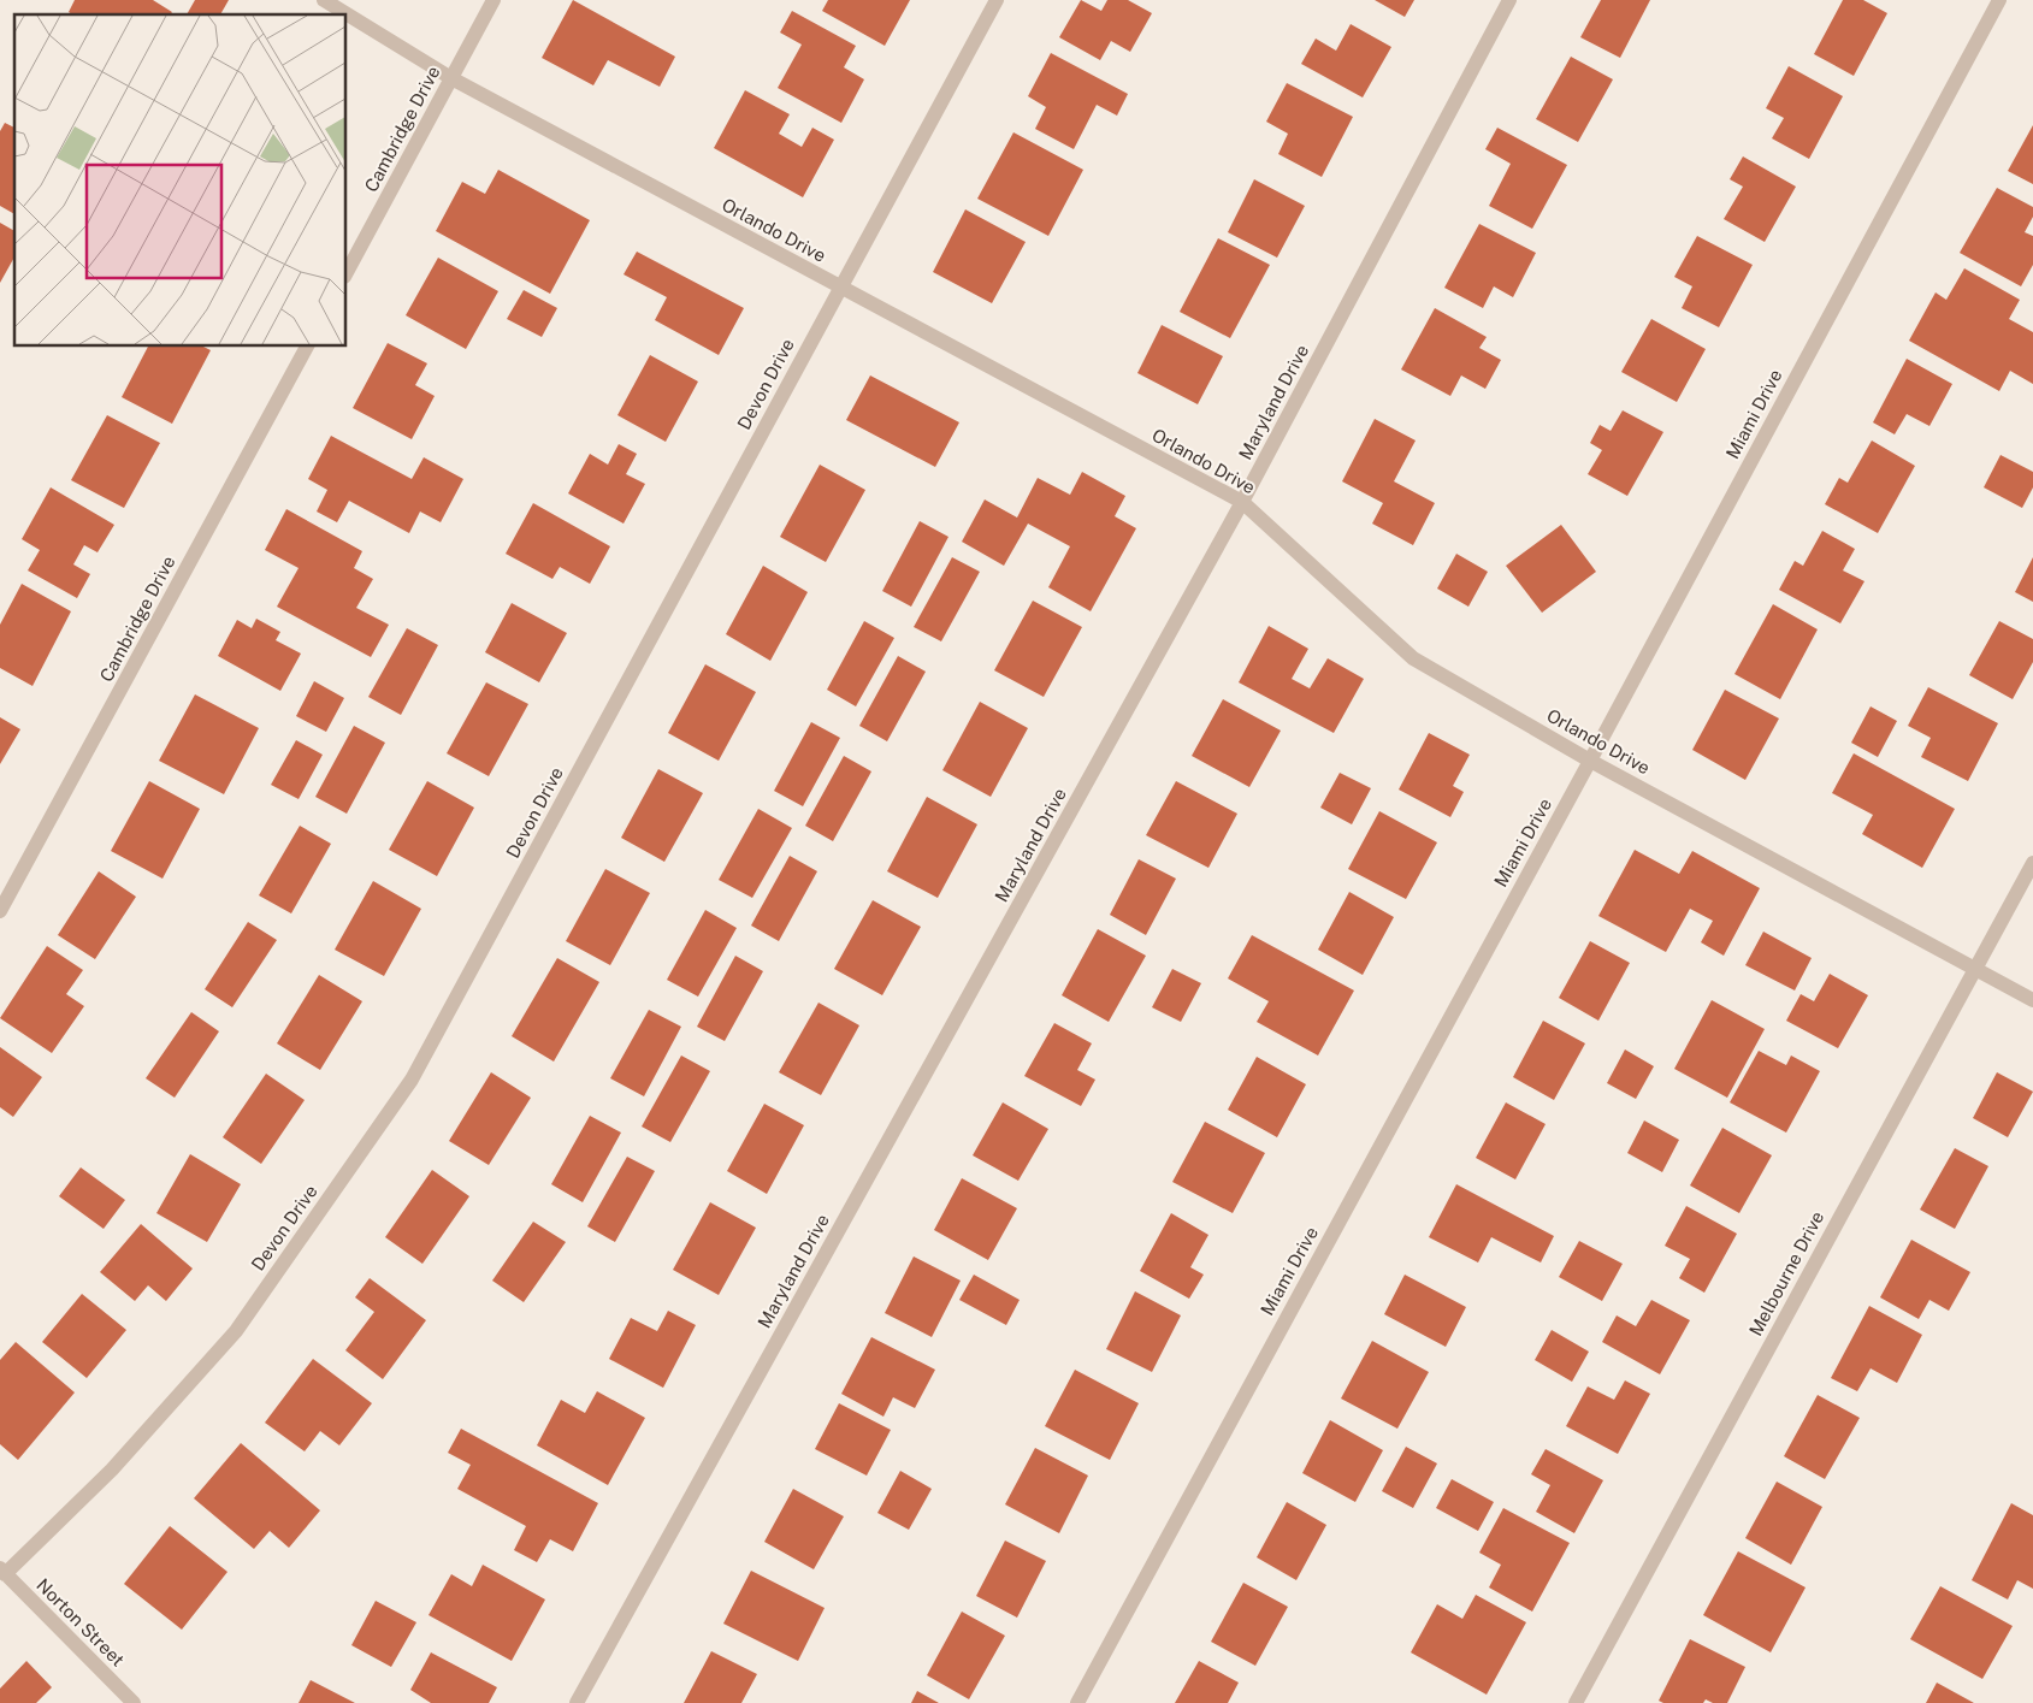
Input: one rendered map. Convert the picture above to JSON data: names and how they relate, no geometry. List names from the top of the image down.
{
  "streets": {
    "street": [
      "Cambridge Drive",
      "Orlando Drive",
      "Devon Drive",
      "Maryland Drive",
      "Miami Drive",
      "Melbourne Drive",
      "Norton Street"
    ]
  },
  "crossings": [
    ["Cambridge Drive", "Orlando Drive"],
    ["Orlando Drive", "Devon Drive"],
    ["Orlando Drive", "Maryland Drive"],
    ["Orlando Drive", "Miami Drive"],
    ["Orlando Drive", "Melbourne Drive"],
    ["Devon Drive", "Norton Street"]
  ]
}
